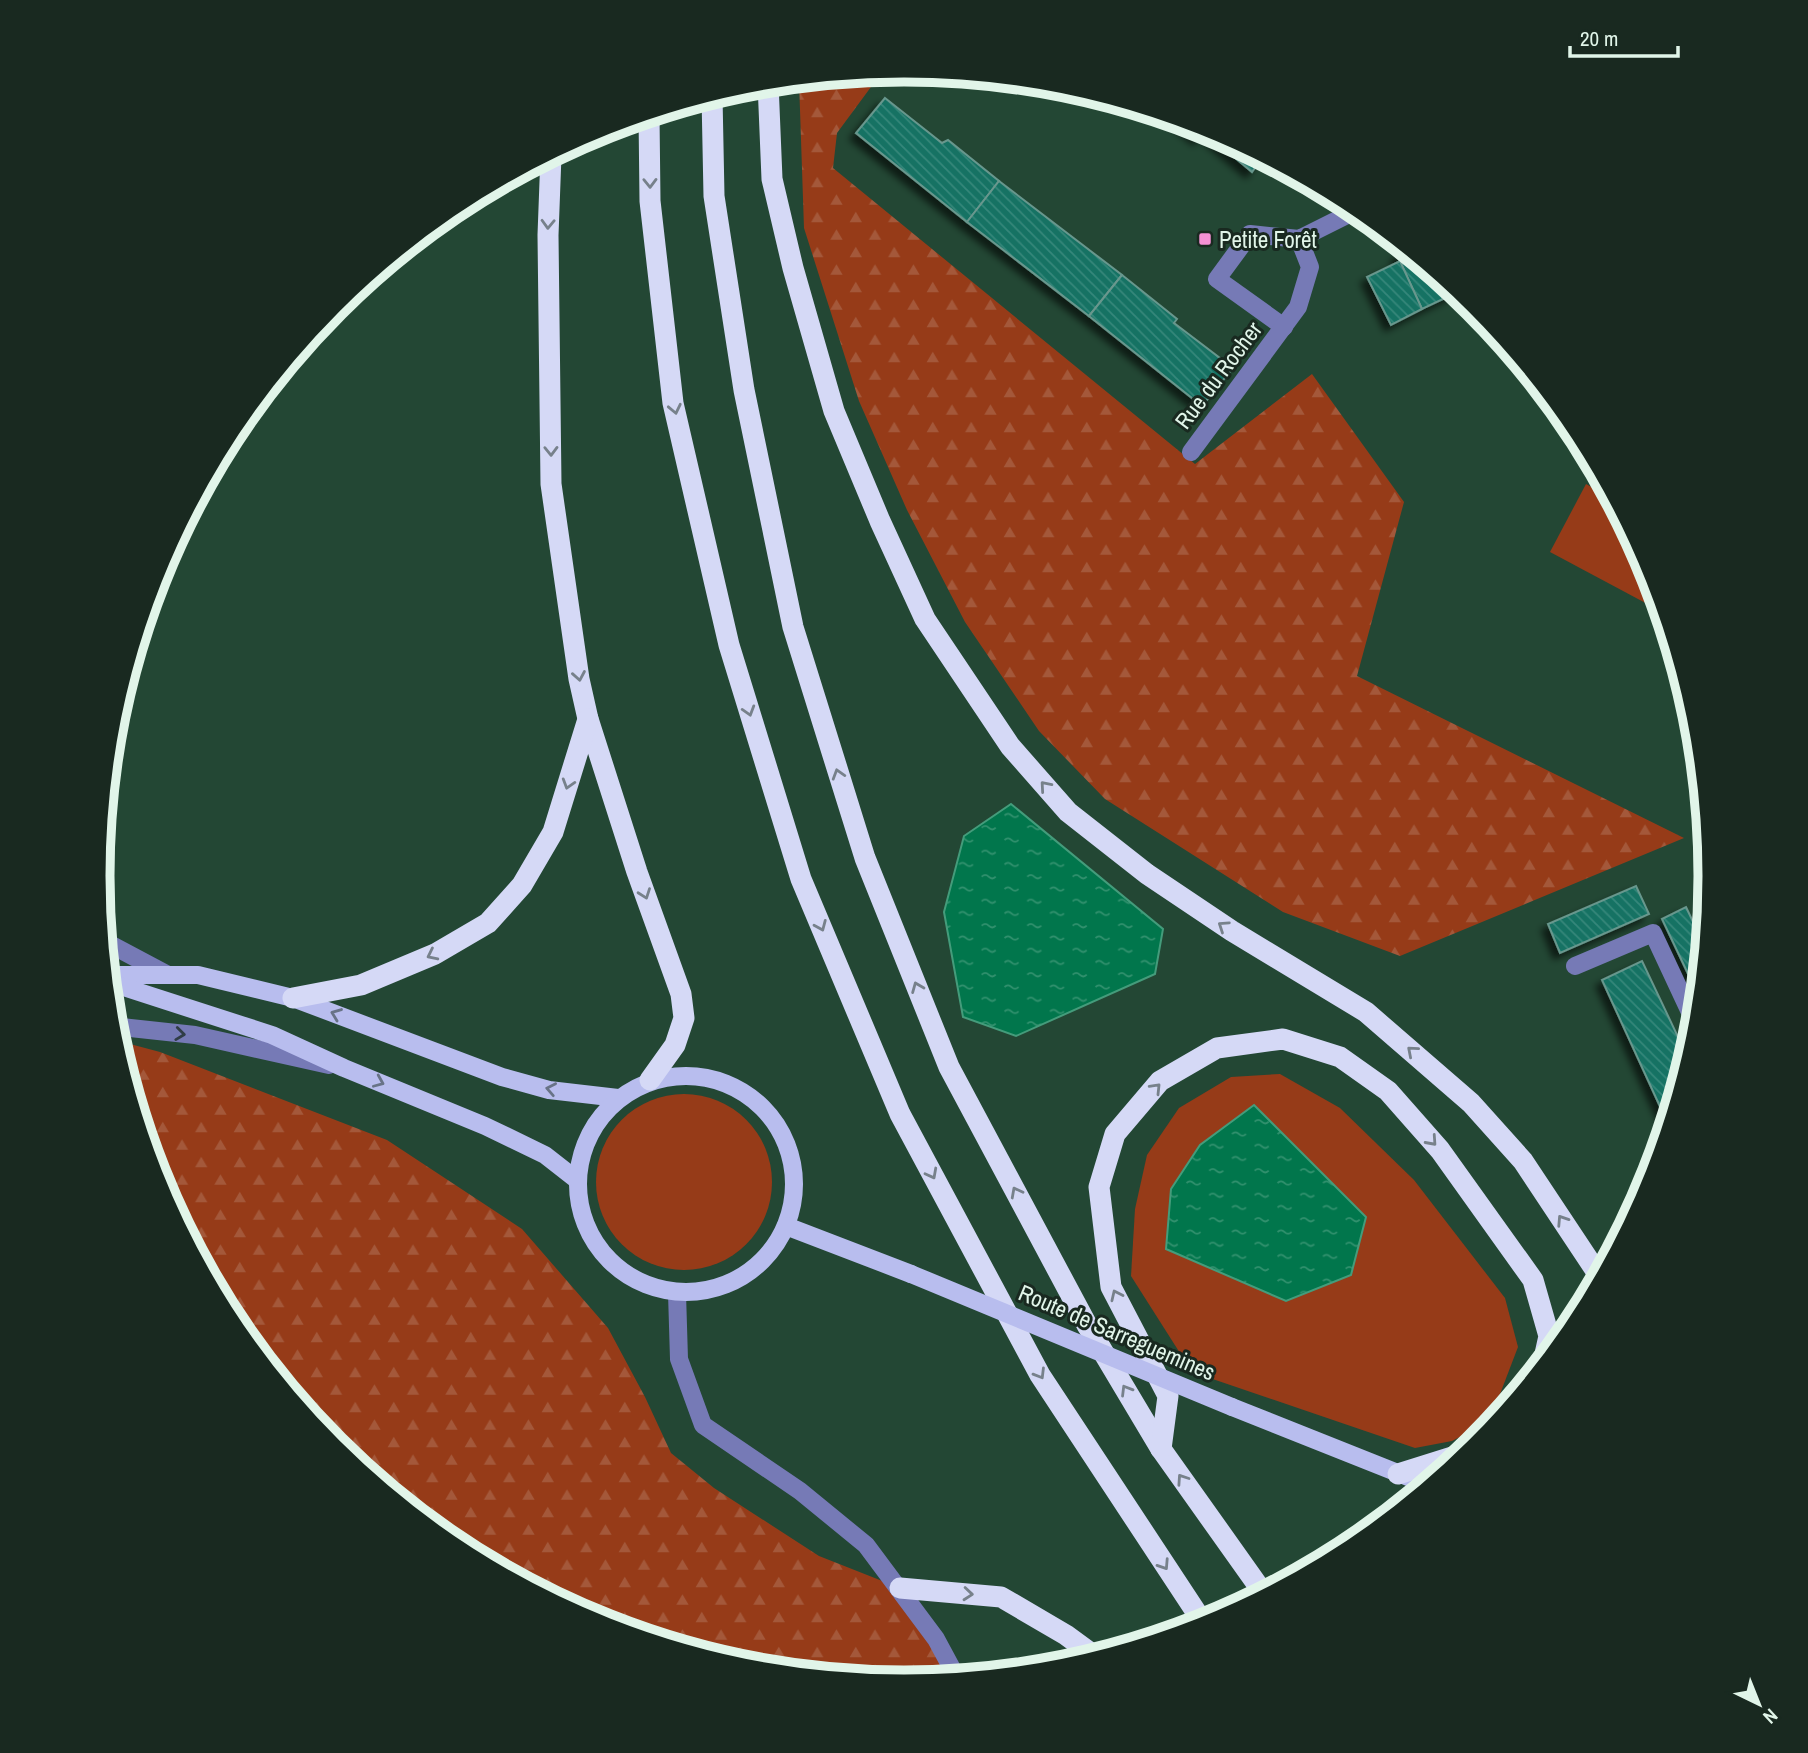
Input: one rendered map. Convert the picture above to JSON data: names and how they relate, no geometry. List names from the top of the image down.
{
  "streets": {
    "main road": ["Route de Sarreguemines"],
    "street": ["Rue du Rocher"]
  },
  "places": {
    "transit": ["Petite Forêt"]
  },
  "scale_bar": "20 m",
  "north": "bottom right"
}
